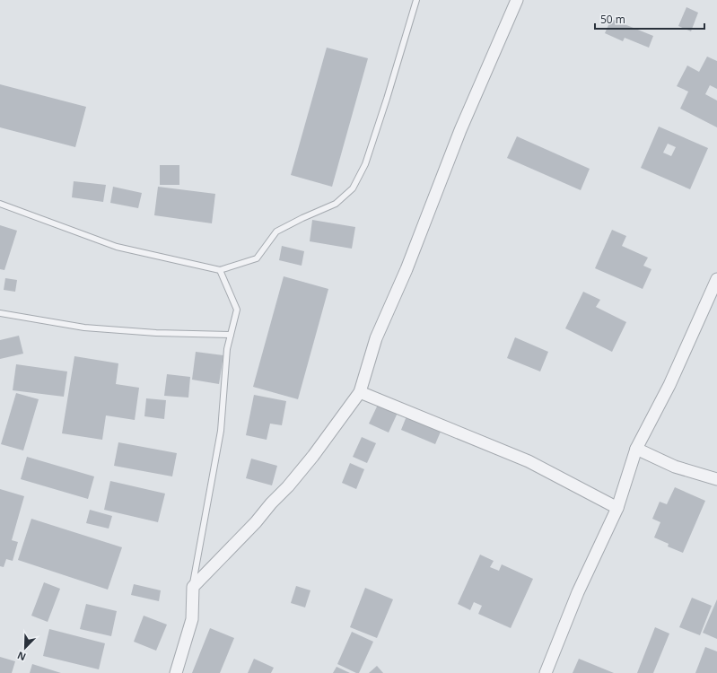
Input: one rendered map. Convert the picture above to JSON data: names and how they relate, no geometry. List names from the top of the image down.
{
  "scale_bar": "50 m",
  "north": "bottom left"
}
